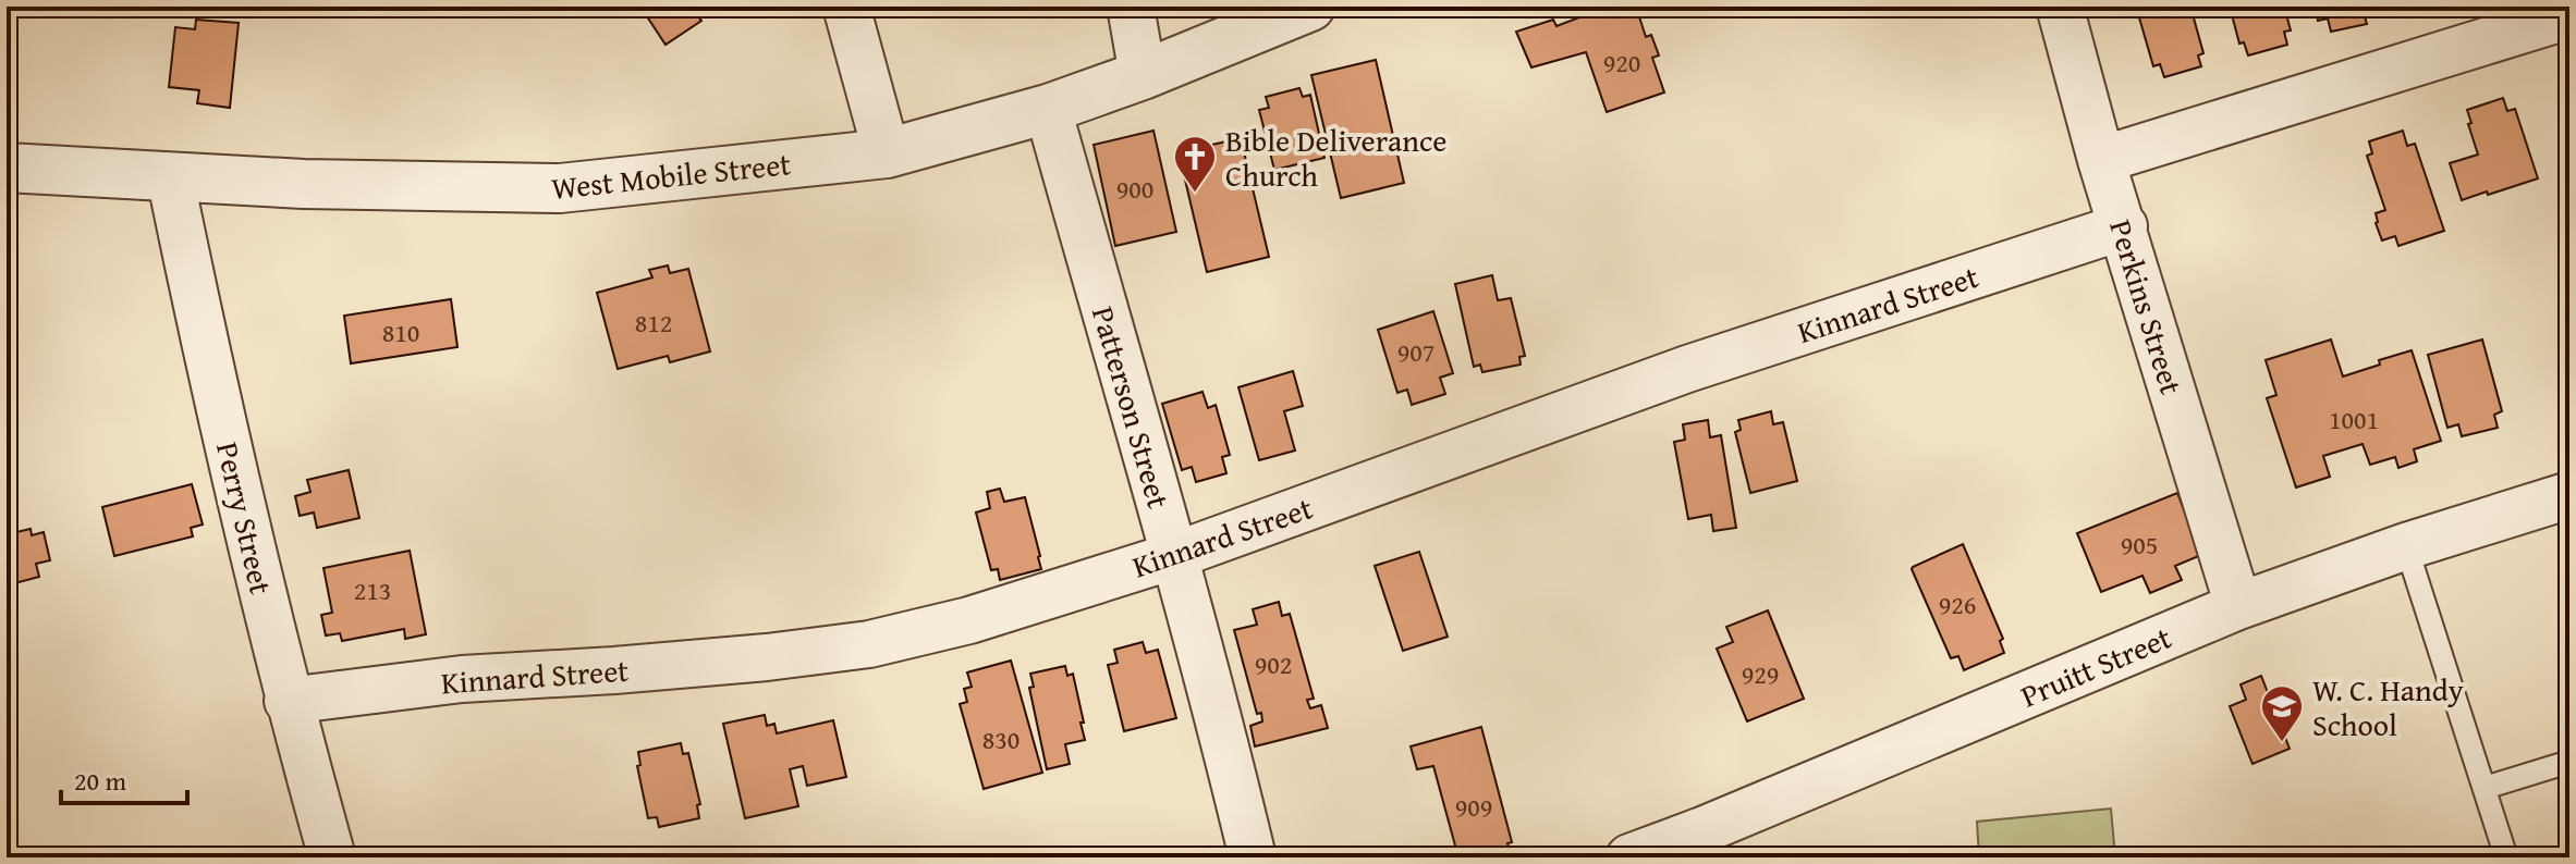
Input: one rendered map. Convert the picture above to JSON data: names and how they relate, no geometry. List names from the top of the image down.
{
  "streets": {
    "street": [
      "West Mobile Street",
      "Kinnard Street",
      "Perkins Street",
      "Patterson Street",
      "Perry Street",
      "Pruitt Street"
    ]
  },
  "crossings": [
    ["West Mobile Street", "Patterson Street"],
    ["West Mobile Street", "Perry Street"],
    ["Kinnard Street", "Perkins Street"],
    ["Kinnard Street", "Patterson Street"],
    ["Kinnard Street", "Perry Street"],
    ["Perkins Street", "Pruitt Street"]
  ],
  "places": {
    "church": ["Bible Deliverance Church"],
    "school or university": ["W. C. Handy School"]
  },
  "house_numbers": [
    "920",
    "900",
    "812",
    "810",
    "907",
    "1001",
    "905",
    "213",
    "926",
    "902",
    "929",
    "830",
    "909"
  ],
  "scale_bar": "20 m"
}
